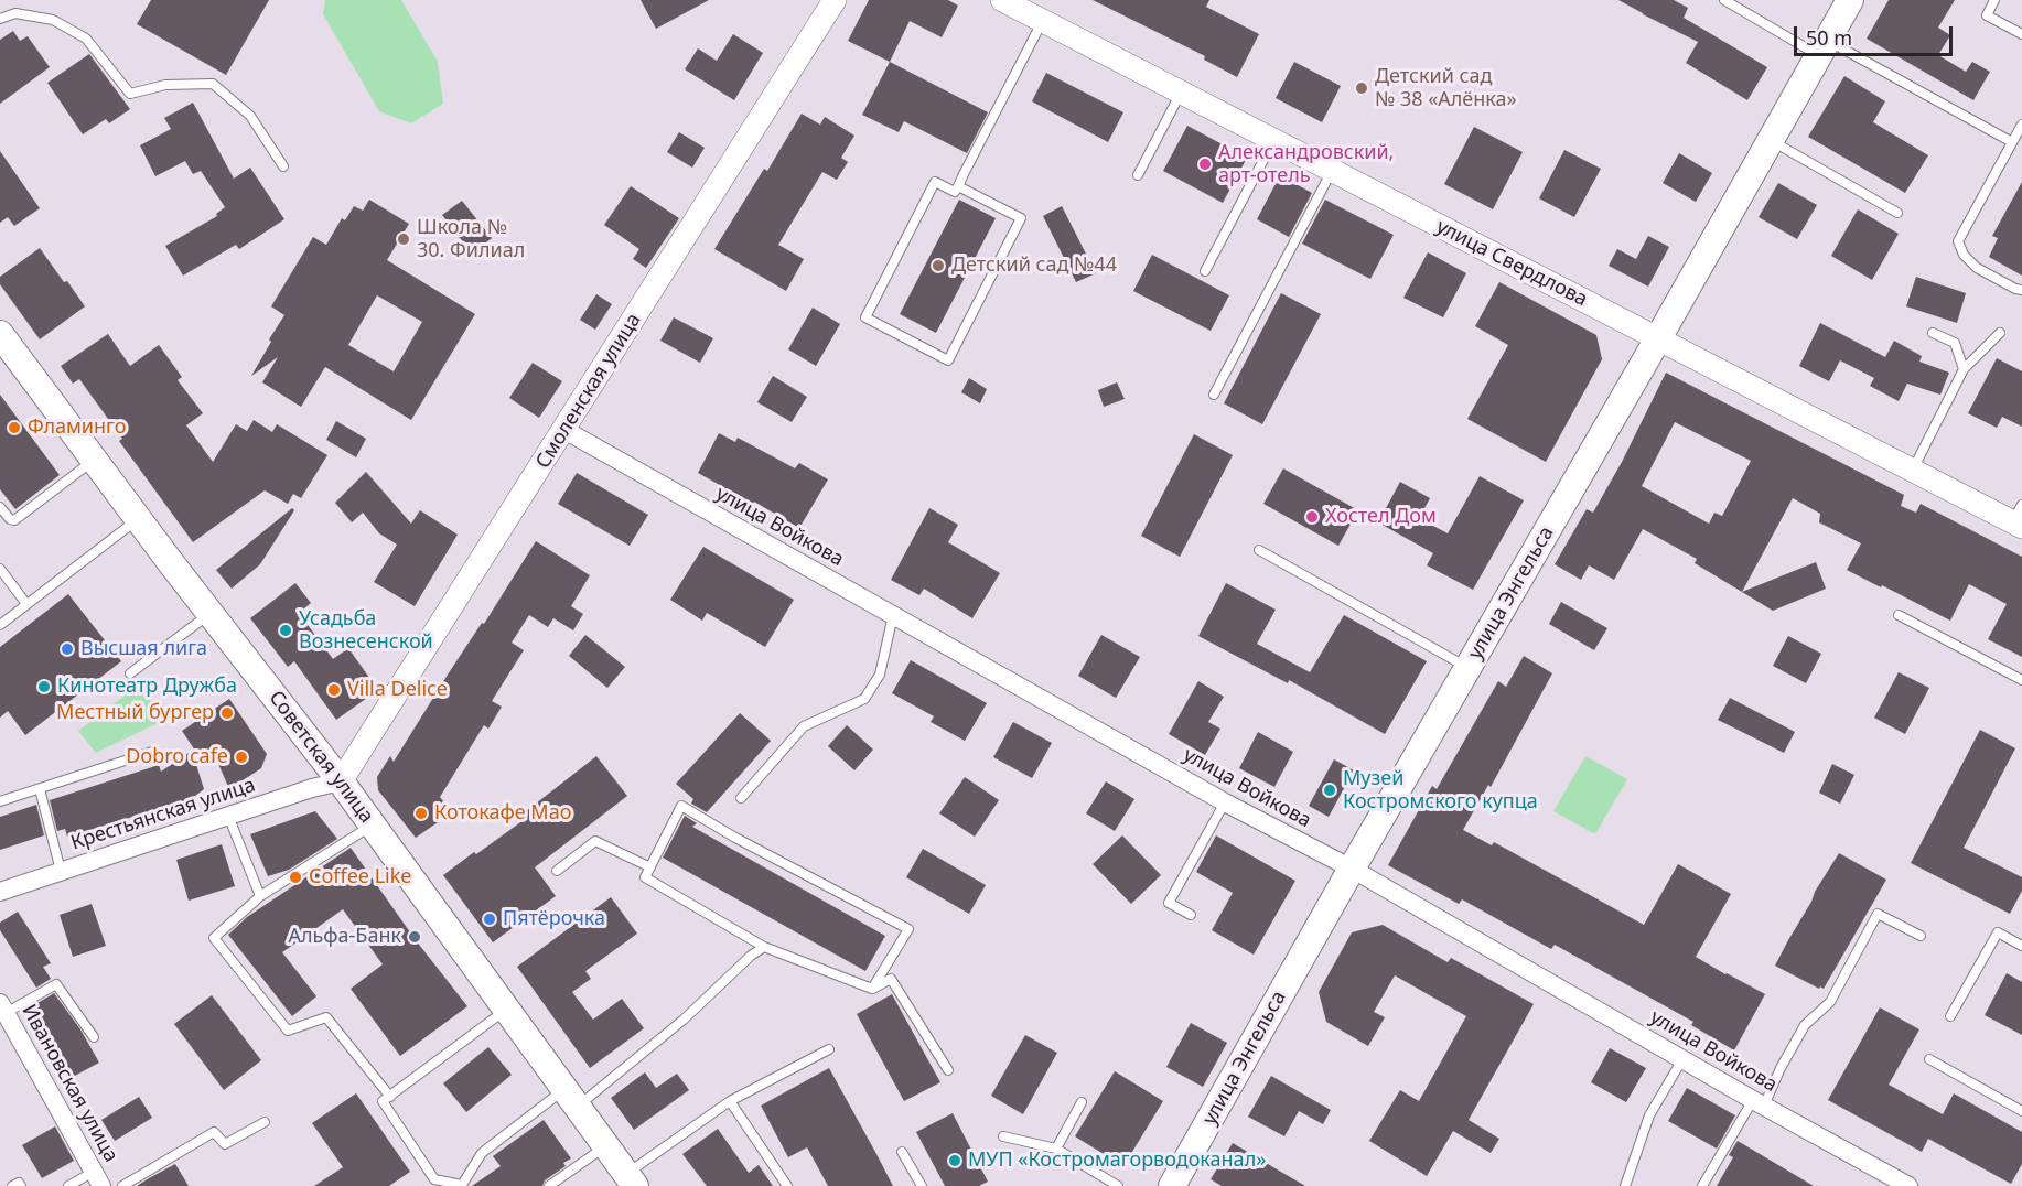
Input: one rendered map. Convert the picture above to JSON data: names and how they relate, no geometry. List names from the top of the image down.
{
  "streets": {
    "main road": ["улица Энгельса", "Советская улица"],
    "street": [
      "улица Свердлова",
      "Смоленская улица",
      "улица Войкова",
      "Крестьянская улица",
      "Ивановская улица"
    ]
  },
  "crossings": [
    ["улица Свердлова", "улица Энгельса"],
    ["Смоленская улица", "улица Войкова"],
    ["Смоленская улица", "Советская улица"],
    ["Смоленская улица", "Крестьянская улица"],
    ["улица Войкова", "улица Энгельса"],
    ["Советская улица", "Крестьянская улица"]
  ],
  "places": [
    "Детский сад № 38 «Алёнка»",
    "Александровский, арт-отель",
    "Школа № 30. Филиал",
    "Детский сад №44",
    "Фламинго",
    "Хостел Дом",
    "Усадьба Вознесенской",
    "Высшая лига",
    "Кинотеатр Дружба",
    "Villa Delice",
    "Местный бургер",
    "Dobro cafe",
    "Музей Костромского купца",
    "Котокафе Мао",
    "Coffee Like",
    "Пятёрочка",
    "Альфа-Банк",
    "МУП «Костромагорводоканал»"
  ],
  "scale_bar": "50 m"
}
